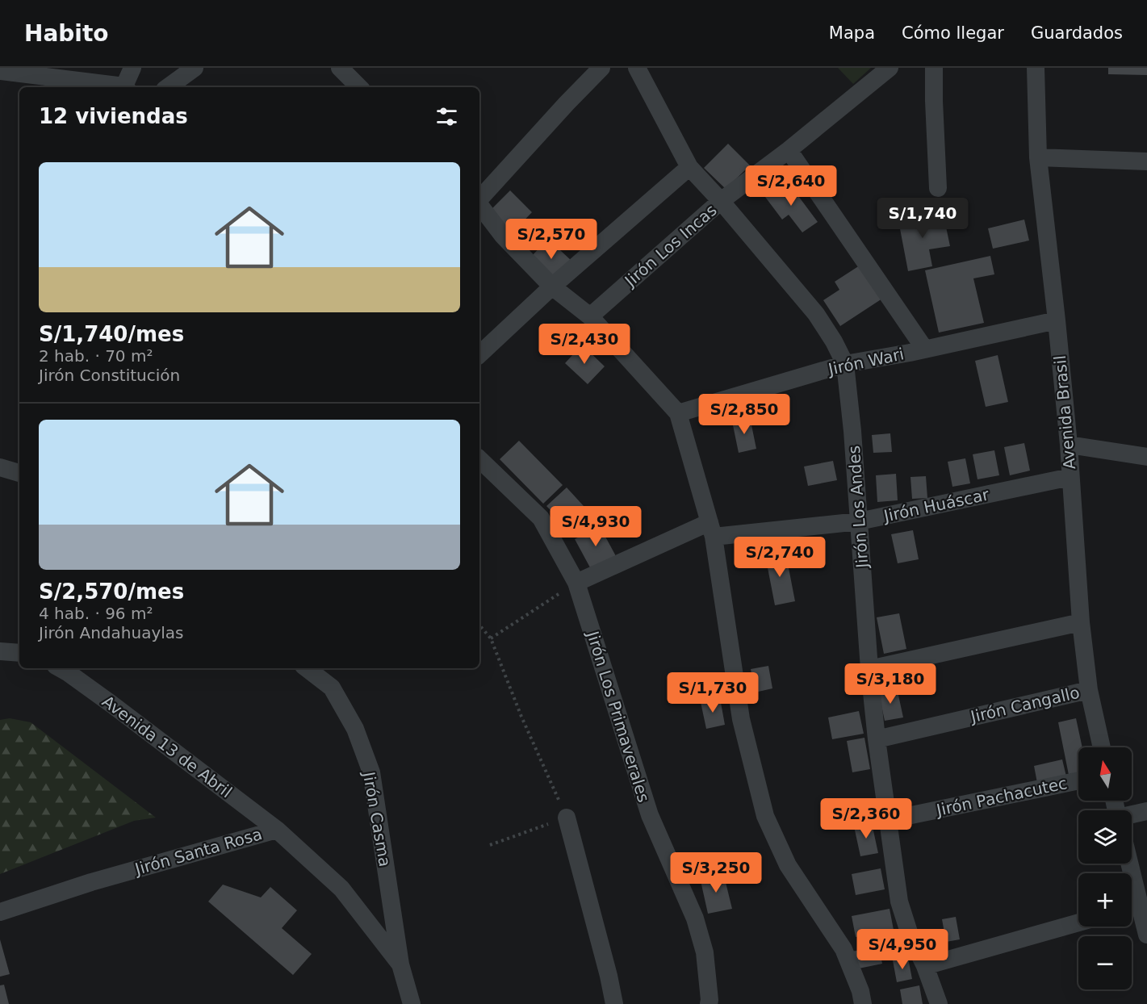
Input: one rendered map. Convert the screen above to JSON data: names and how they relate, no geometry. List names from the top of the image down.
{
  "streets": {
    "street": [
      "Jirón Los Incas",
      "Jirón Wari",
      "Avenida Brasil",
      "Jirón Huáscar",
      "Jirón Los Andes",
      "Jirón Cangallo",
      "Jirón Los Primaverales",
      "Avenida 13 de Abril",
      "Jirón Pachacutec",
      "Jirón Casma",
      "Jirón Santa Rosa"
    ]
  },
  "crossings": [
    ["Jirón Los Incas", "Jirón Los Andes"],
    ["Jirón Wari", "Avenida Brasil"],
    ["Jirón Wari", "Jirón Los Andes"],
    ["Avenida Brasil", "Jirón Huáscar"],
    ["Avenida Brasil", "Jirón Cangallo"],
    ["Jirón Huáscar", "Jirón Los Andes"],
    ["Jirón Huáscar", "Jirón Los Primaverales"],
    ["Jirón Los Andes", "Jirón Cangallo"],
    ["Jirón Los Andes", "Jirón Pachacutec"],
    ["Avenida 13 de Abril", "Jirón Santa Rosa"],
    ["Jirón Casma", "Jirón Santa Rosa"]
  ],
  "north": "top",
  "page": {
    "header": "Habito",
    "nav": ["Mapa", "Cómo llegar", "Guardados"],
    "heading": "12 viviendas",
    "list": [
      {
        "name": "S/1,740/mes",
        "note": "2 hab. · 70 m² · Jirón Constitución"
      },
      {
        "name": "S/2,570/mes",
        "note": "4 hab. · 96 m² · Jirón Andahuaylas"
      }
    ],
    "price": [
      "S/2,640",
      "S/1,740",
      "S/2,570",
      "S/2,430",
      "S/2,850",
      "S/4,930",
      "S/2,740",
      "S/3,180",
      "S/1,730",
      "S/2,360",
      "S/3,250",
      "S/4,950"
    ],
    "map_buttons": ["+", "−"]
  }
}
